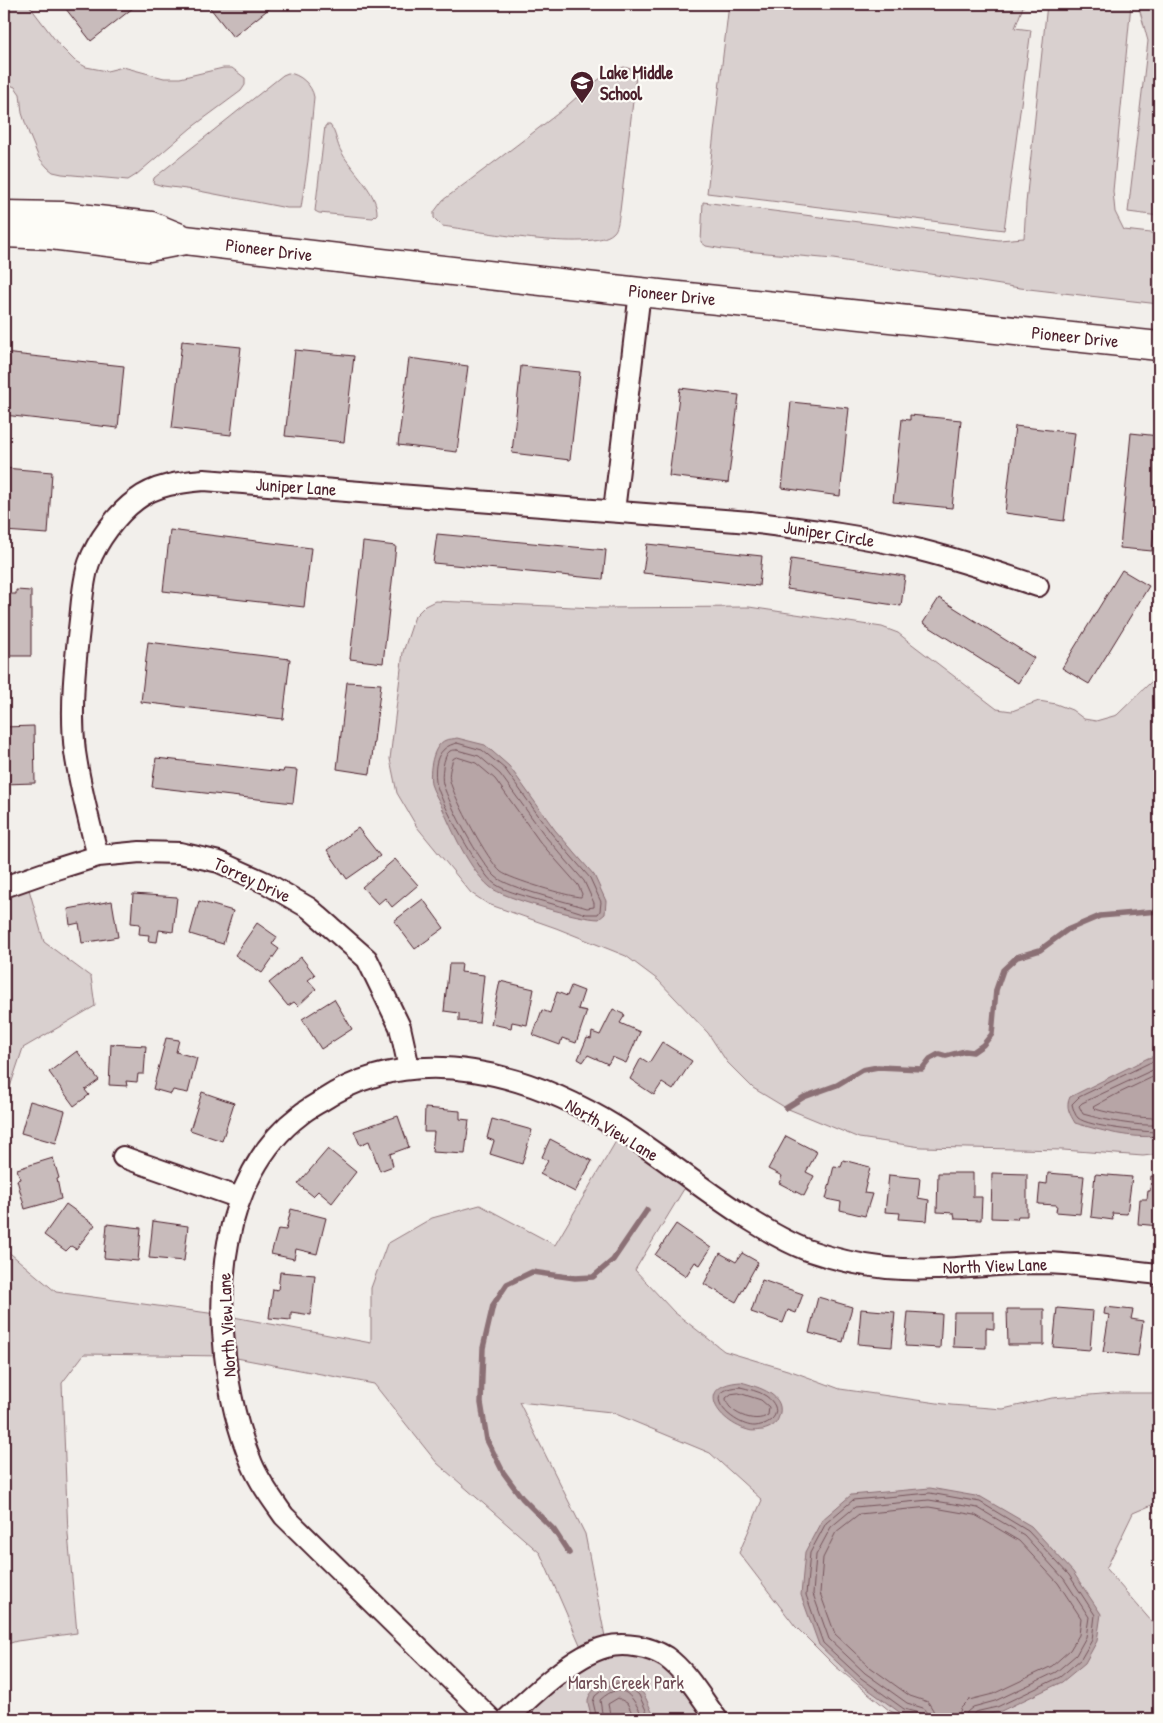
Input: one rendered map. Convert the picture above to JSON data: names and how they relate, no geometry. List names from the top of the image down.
{
  "streets": {
    "street": [
      "Pioneer Drive",
      "Juniper Lane",
      "Juniper Circle",
      "Torrey Drive",
      "North View Lane"
    ]
  },
  "crossings": [
    ["Juniper Lane", "Juniper Circle"],
    ["Juniper Lane", "Torrey Drive"],
    ["Torrey Drive", "North View Lane"]
  ],
  "parks": ["Marsh Creek Park"],
  "places": {
    "school or university": ["Lake Middle School"]
  }
}
